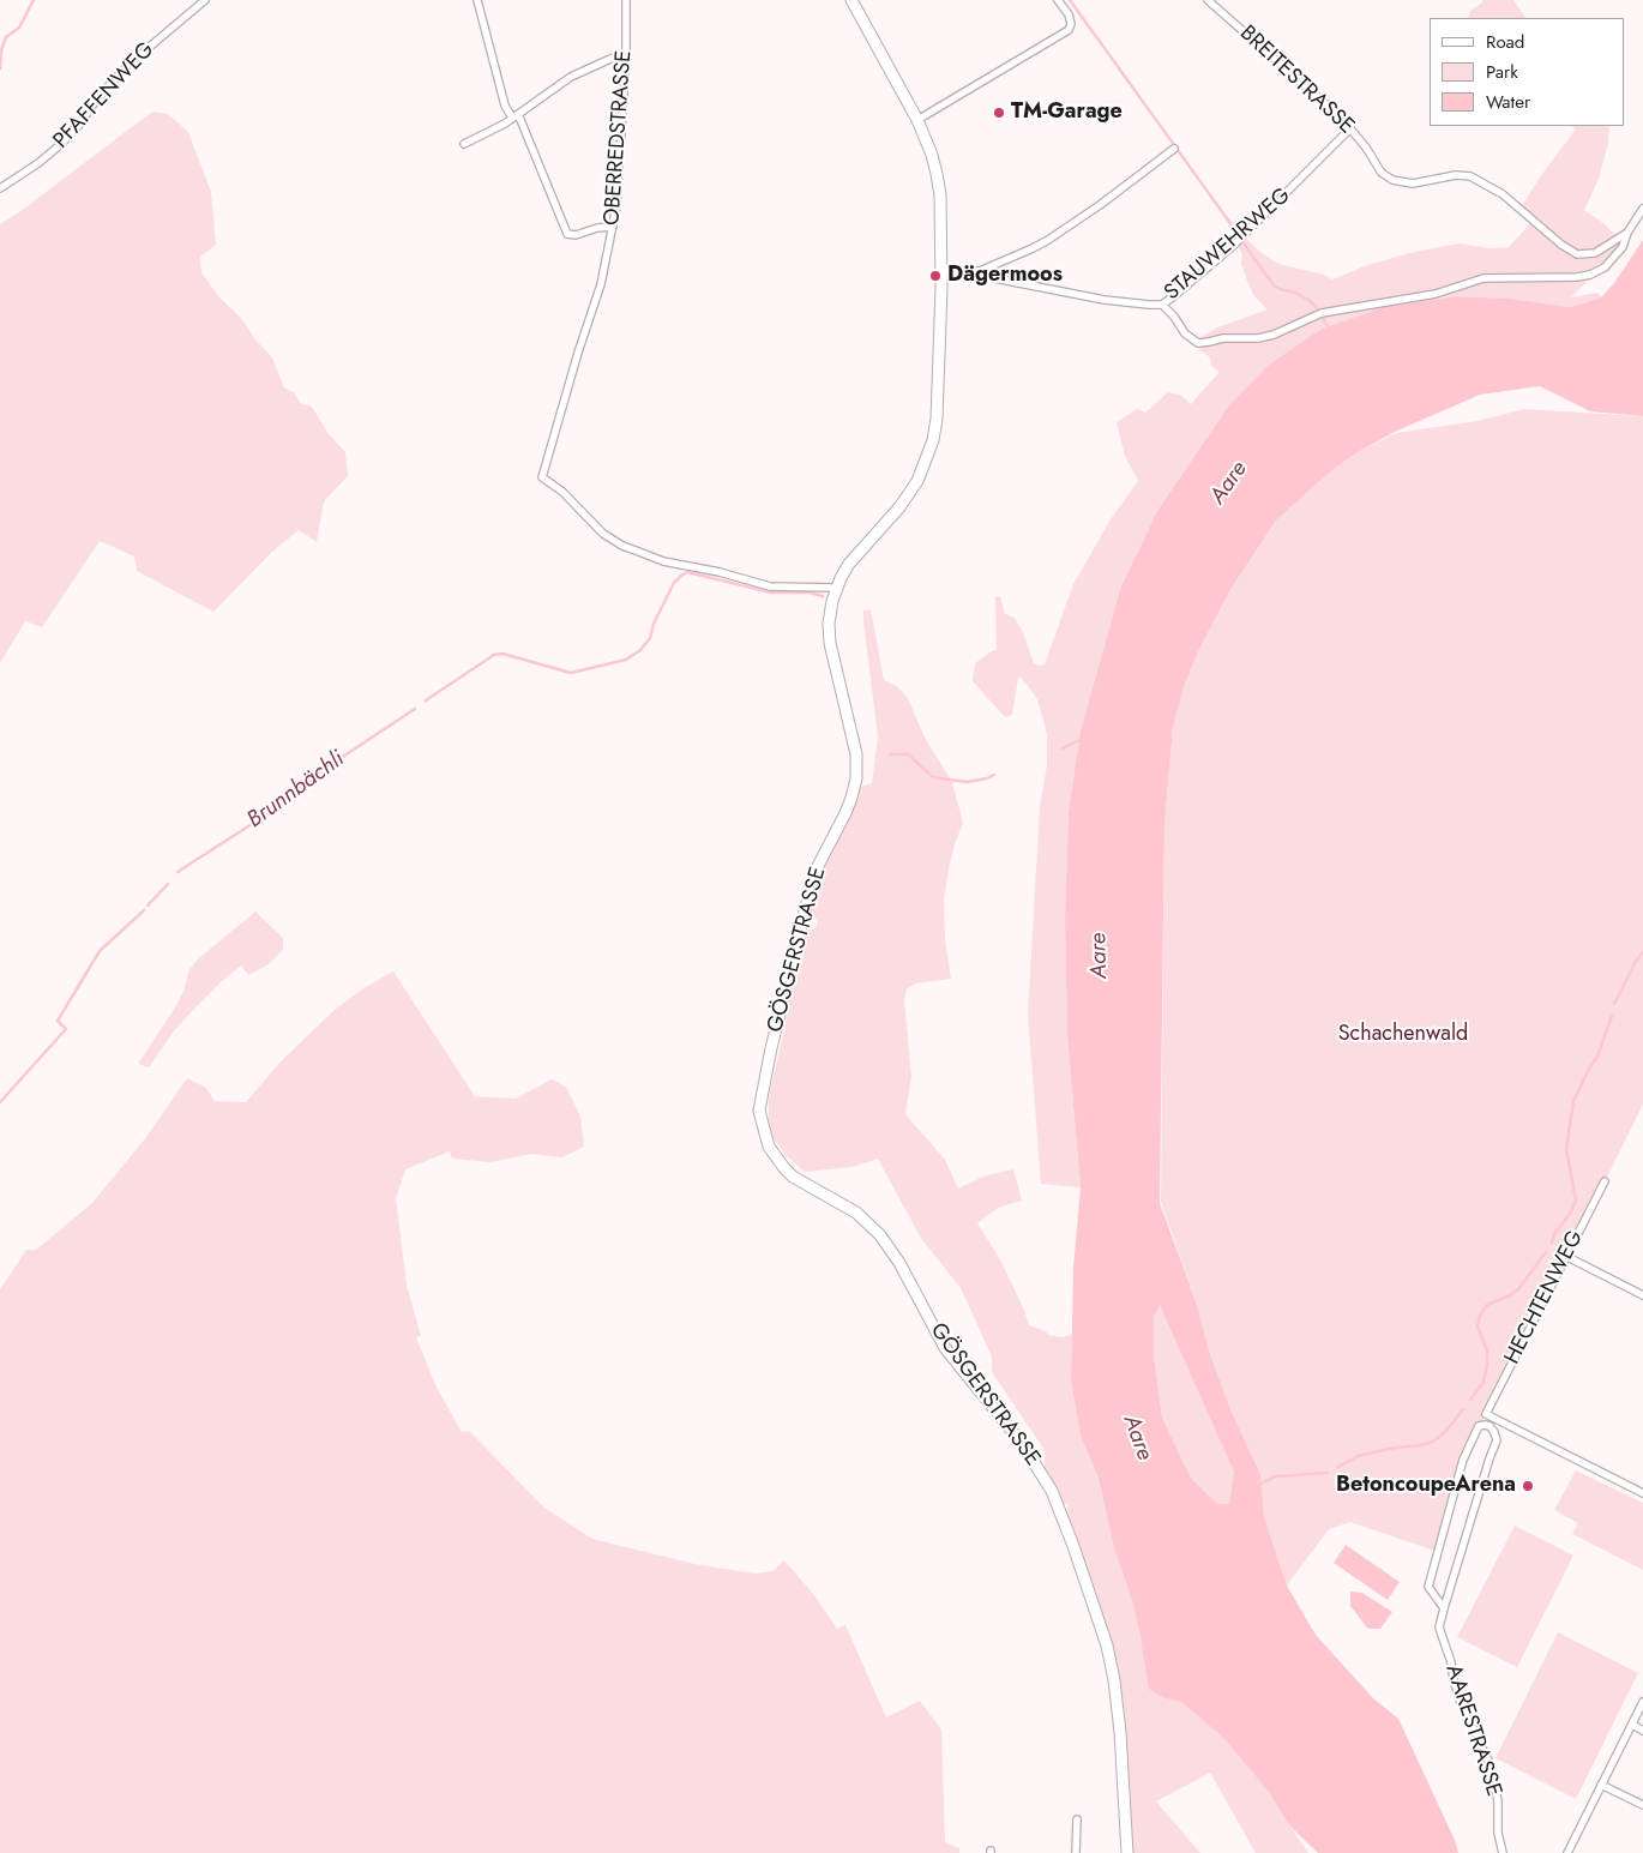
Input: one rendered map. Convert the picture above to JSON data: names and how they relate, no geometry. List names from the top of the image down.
{
  "streets": {
    "main road": ["GÖSGERSTRASSE"],
    "street": [
      "BREITESTRASSE",
      "PFAFFENWEG",
      "OBERREDSTRASSE",
      "STAUWEHRWEG",
      "HECHTENWEG",
      "AARESTRASSE"
    ]
  },
  "crossings": [
    ["BREITESTRASSE", "STAUWEHRWEG"],
    ["OBERREDSTRASSE", "GÖSGERSTRASSE"],
    ["STAUWEHRWEG", "GÖSGERSTRASSE"]
  ],
  "water": ["Aare", "Brunnbächli"],
  "parks": ["Schachenwald"],
  "places": ["TM-Garage", "Dägermoos", "BetoncoupeArena"],
  "legend": ["Road", "Park", "Water"]
}
